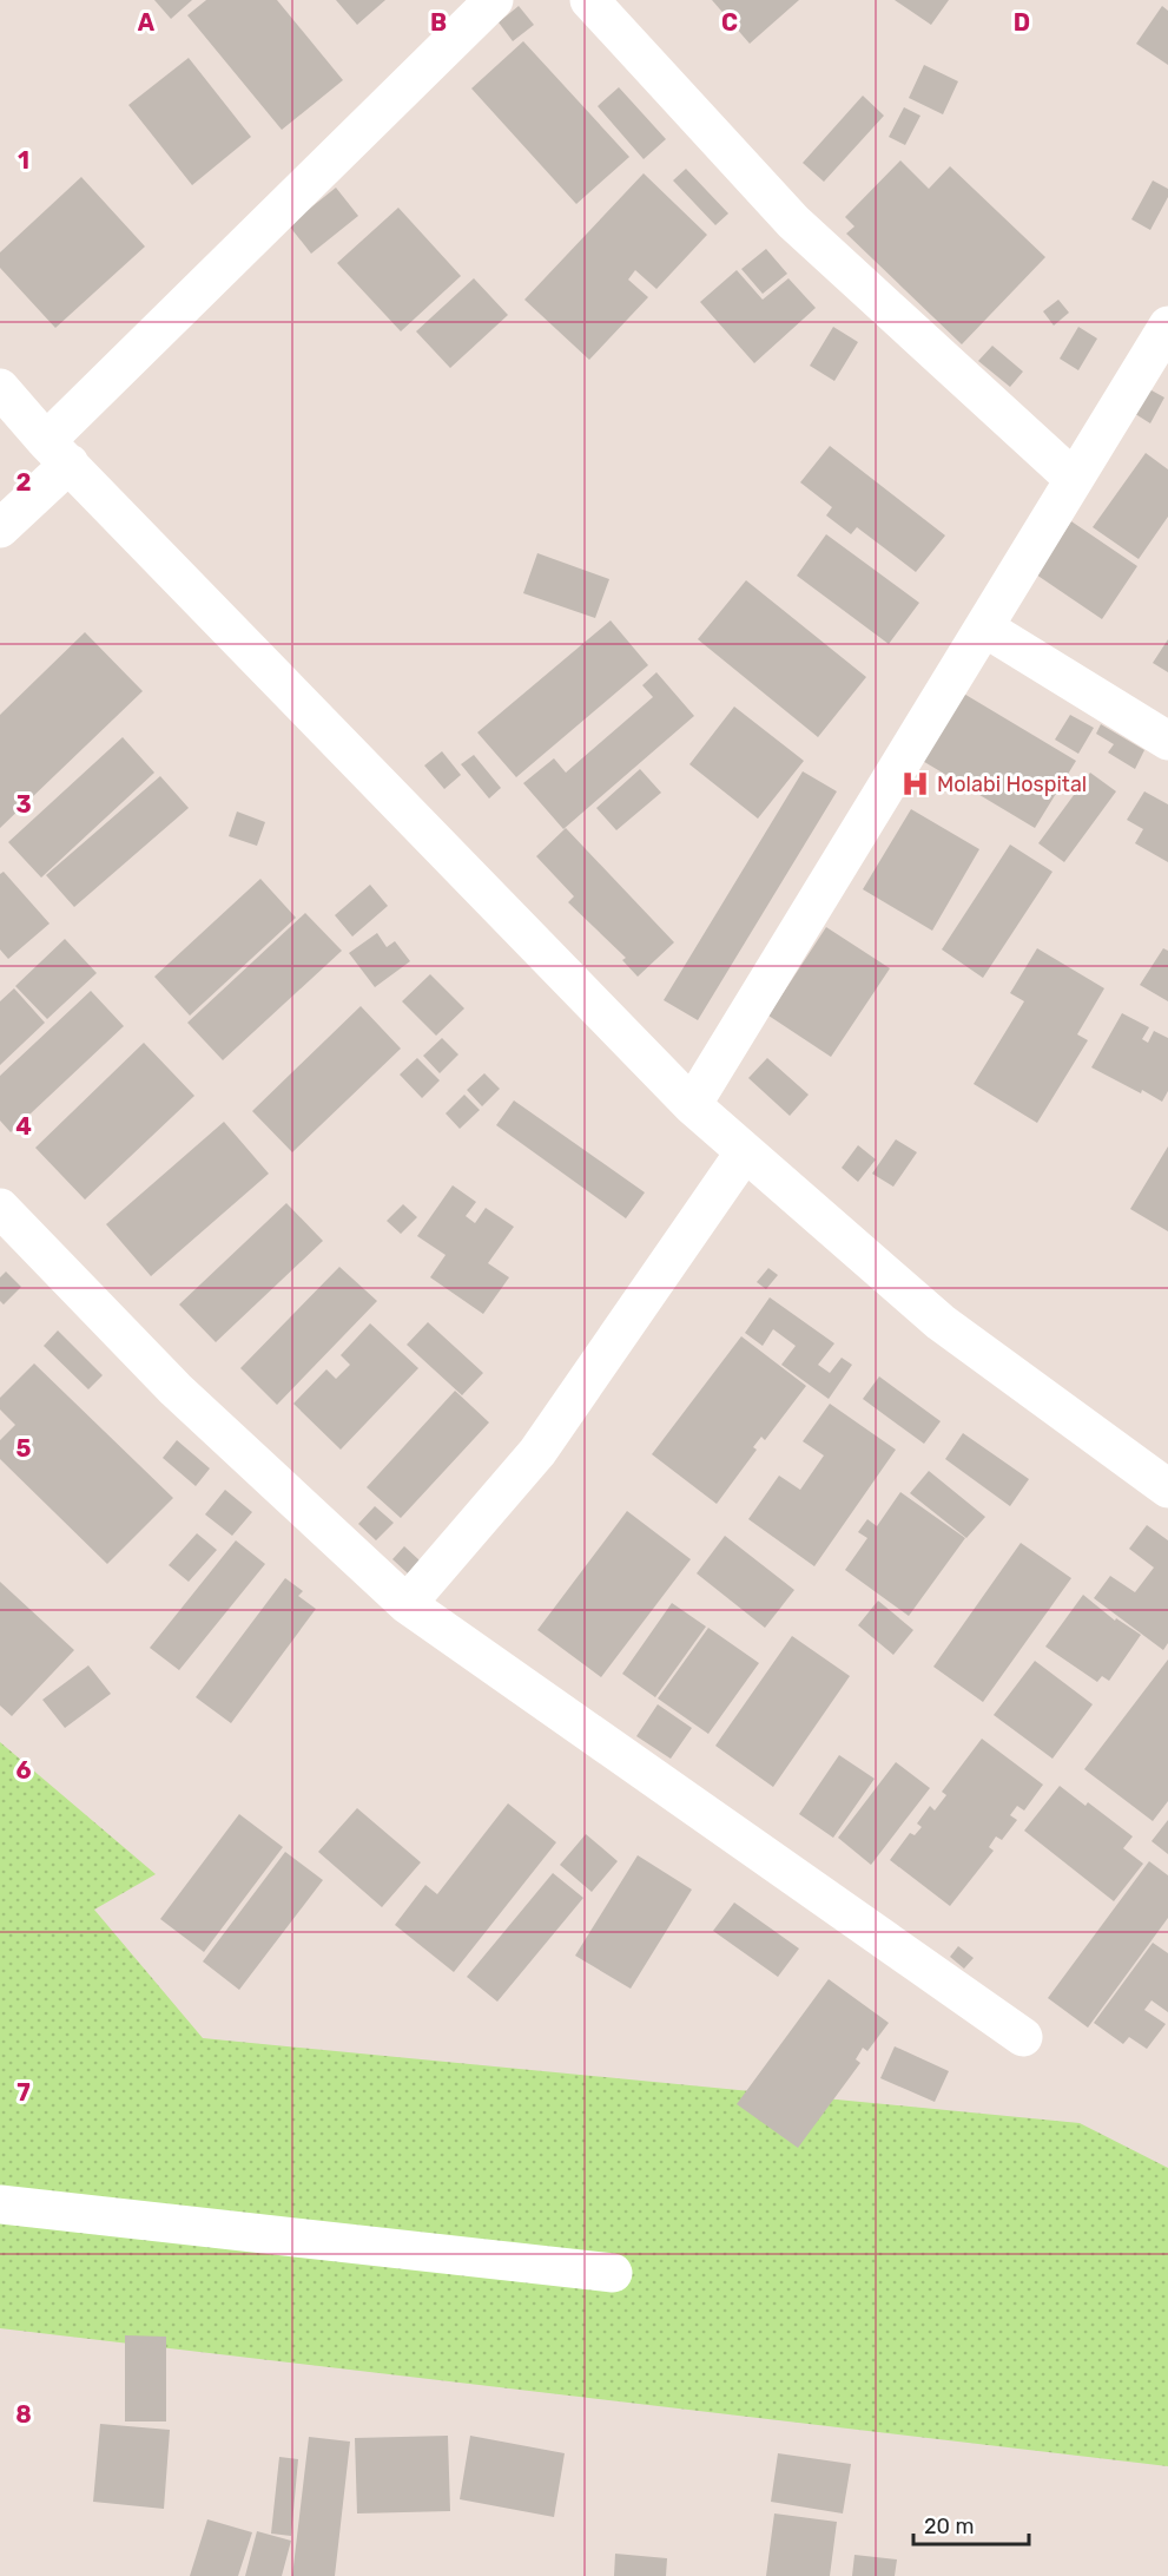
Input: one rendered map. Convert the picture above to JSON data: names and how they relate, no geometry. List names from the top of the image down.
{
  "places": {
    "hospital": ["Molabi Hospital"]
  },
  "scale_bar": "20 m",
  "grid": {
    "columns": [
      "A",
      "B",
      "C",
      "D"
    ],
    "rows": [
      "1",
      "2",
      "3",
      "4",
      "5",
      "6",
      "7",
      "8"
    ]
  }
}
